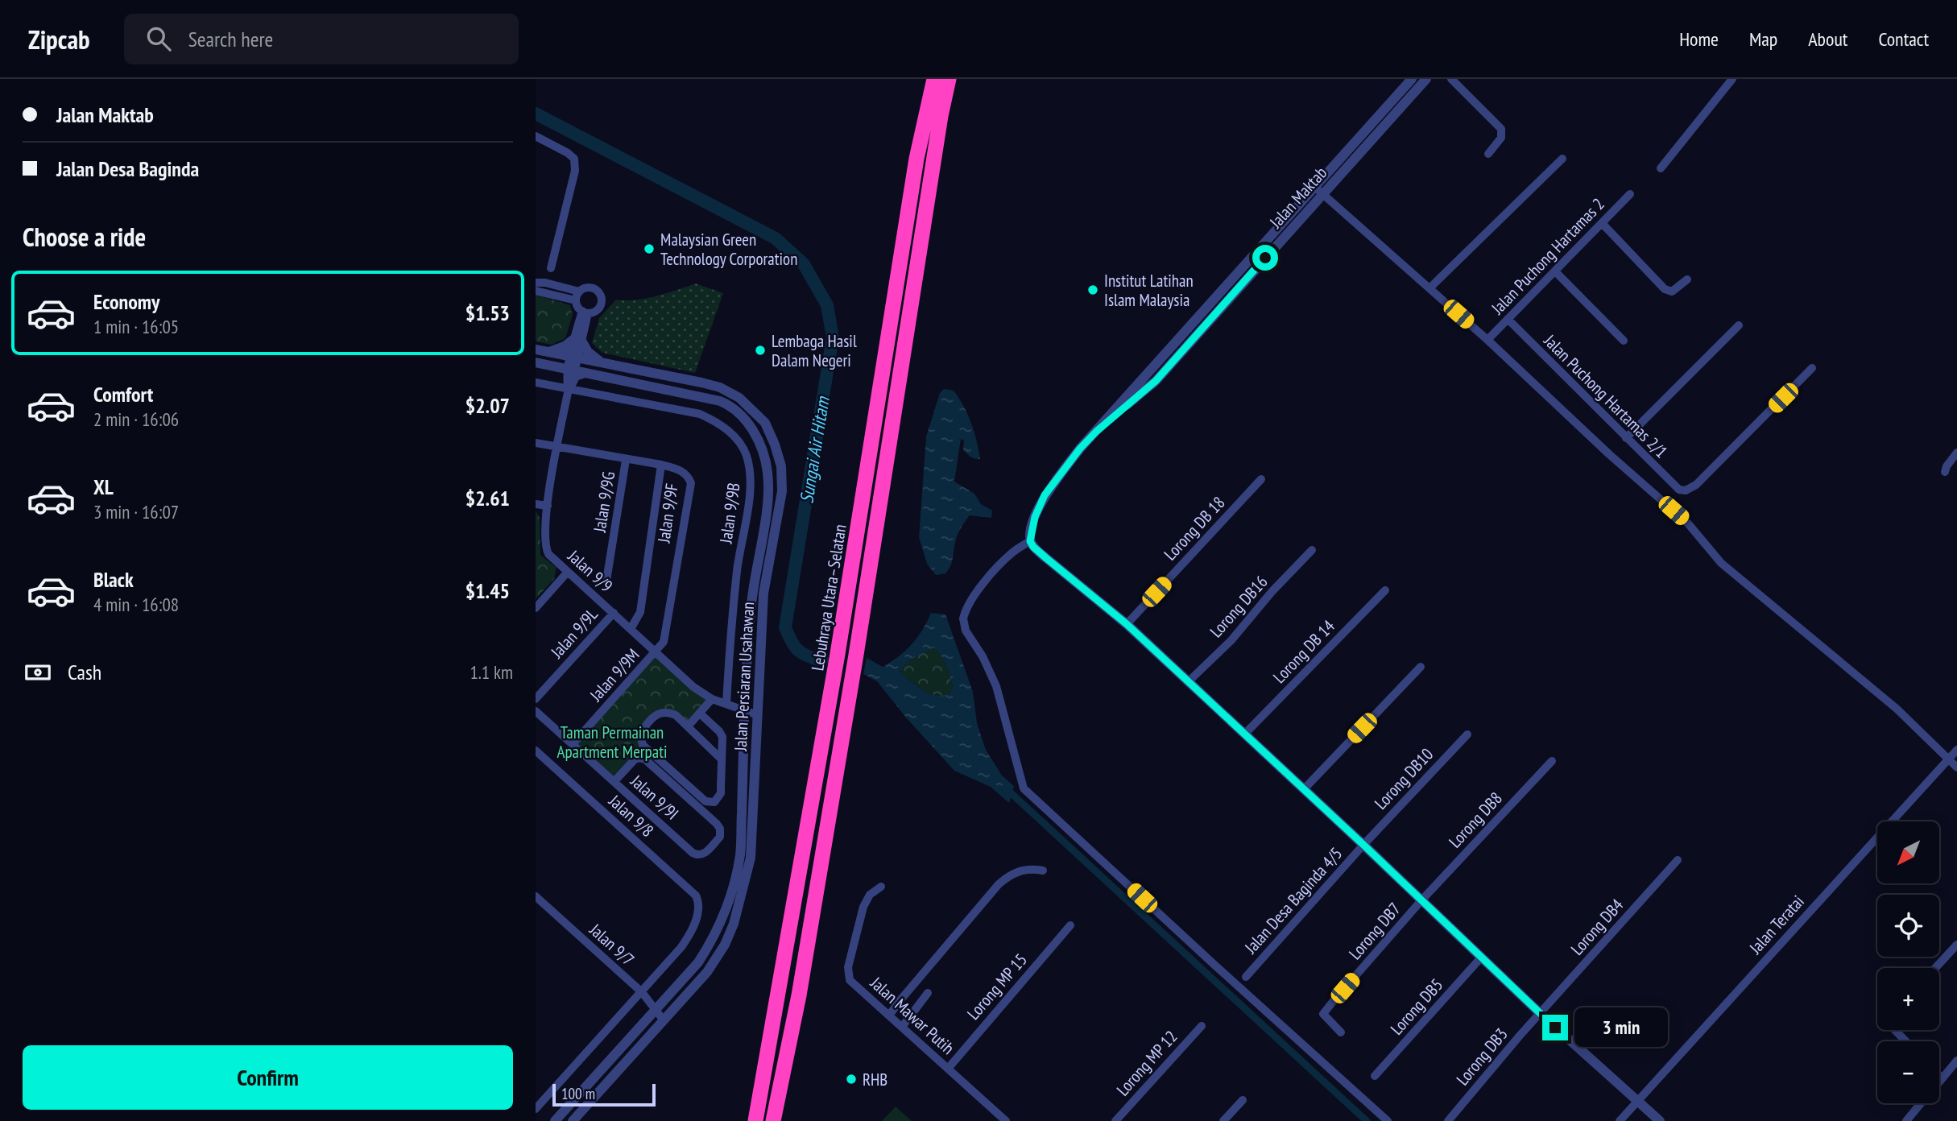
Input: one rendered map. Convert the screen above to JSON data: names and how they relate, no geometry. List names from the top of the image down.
{
  "streets": {
    "highway": ["Lebuhraya Utara–Selatan"],
    "street": [
      "Jalan Maktab",
      "Jalan Puchong Hartamas 2",
      "Jalan Puchong Hartamas 2/1",
      "Jalan 9/9G",
      "Jalan 9/9F",
      "Jalan 9/9B",
      "Lorong DB 18",
      "Jalan 9/9",
      "Lorong DB16",
      "Jalan 9/9L",
      "Lorong DB 14",
      "Jalan 9/9M",
      "Jalan Persiaran Usahawan",
      "Lorong DB10",
      "Jalan 9/9I",
      "Jalan 9/8",
      "Lorong DB8",
      "Jalan Desa Baginda 4/5",
      "Jalan Teratai",
      "Lorong DB4",
      "Lorong DB7",
      "Jalan 9/7",
      "Lorong MP 15",
      "Lorong DB5",
      "Jalan Mawar Putih",
      "Lorong DB3",
      "Lorong MP 12"
    ]
  },
  "crossings": [
    ["Jalan Puchong Hartamas 2", "Jalan Puchong Hartamas 2/1"],
    ["Jalan 9/9G", "Jalan 9/9F"],
    ["Jalan 9/9F", "Jalan 9/9"],
    ["Jalan 9/9F", "Jalan 9/9M"],
    ["Jalan 9/9B", "Jalan 9/9"],
    ["Jalan 9/9", "Jalan 9/9L"],
    ["Jalan 9/9", "Jalan 9/9M"],
    ["Jalan 9/9", "Jalan Persiaran Usahawan"],
    ["Jalan 9/9M", "Jalan 9/9I"],
    ["Jalan Persiaran Usahawan", "Jalan 9/7"],
    ["Lorong DB10", "Jalan Desa Baginda 4/5"],
    ["Jalan 9/8", "Jalan 9/7"],
    ["Lorong DB8", "Lorong DB7"],
    ["Lorong DB4", "Lorong DB3"],
    ["Lorong MP 15", "Jalan Mawar Putih"]
  ],
  "water": ["Sungai Air Hitam"],
  "parks": ["Taman Permainan Apartment Merpati"],
  "places": [
    "Malaysian Green Technology Corporation",
    "Institut Latihan Islam Malaysia",
    "Lembaga Hasil Dalam Negeri",
    "RHB"
  ],
  "scale_bar": "100 m",
  "north": "bottom left",
  "page": {
    "header": "Zipcab",
    "search": "Search here",
    "nav": [
      "Home",
      "Map",
      "About",
      "Contact"
    ],
    "banner": ["Jalan Maktab", "Jalan Desa Baginda"],
    "heading": "Choose a ride",
    "list": [
      {
        "name": "Economy",
        "note": "1 min · 16:05",
        "value": "$1.53"
      },
      {
        "name": "Comfort",
        "note": "2 min · 16:06",
        "value": "$2.07"
      },
      {
        "name": "XL",
        "note": "3 min · 16:07",
        "value": "$2.61"
      },
      {
        "name": "Black",
        "note": "4 min · 16:08",
        "value": "$1.45"
      }
    ],
    "pay": ["Cash", "1.1 km"],
    "map_buttons": ["+", "−"],
    "bubble": "3 min",
    "buttons": "Confirm",
    "scale": "100 m"
  }
}
